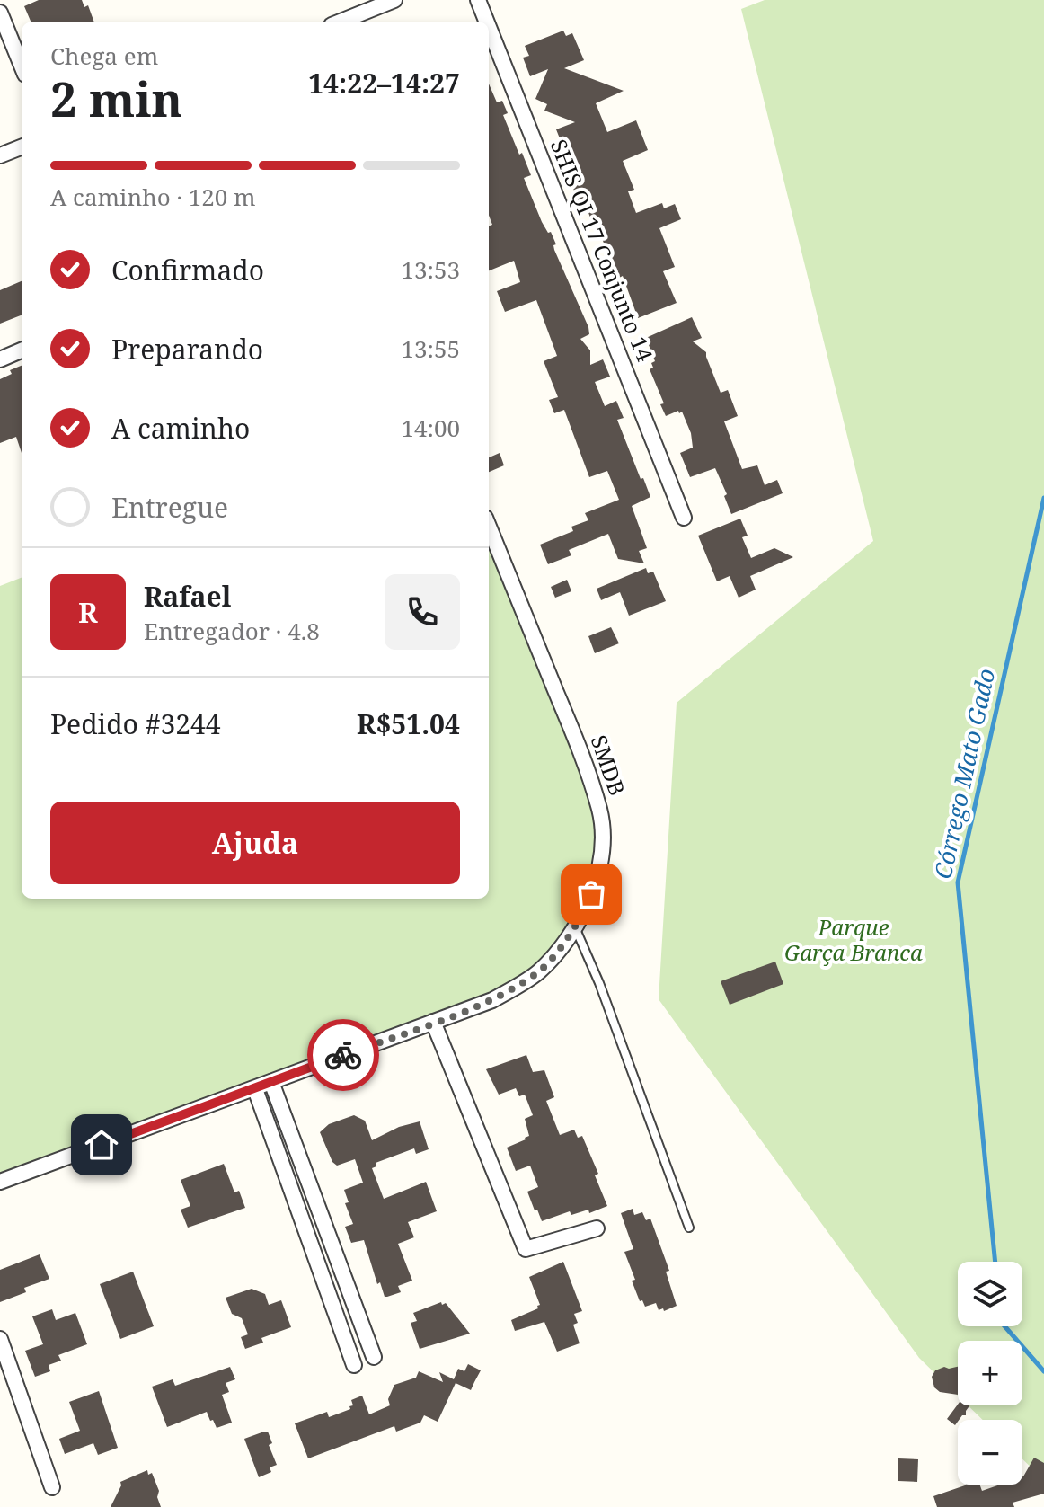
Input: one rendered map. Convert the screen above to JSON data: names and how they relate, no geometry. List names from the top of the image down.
{
  "streets": {
    "street": ["SHIS QI 17 Conjunto 14", "SMDB"]
  },
  "water": ["Córrego Mato Gado"],
  "parks": ["Parque Garça Branca"],
  "page": {
    "heading": ["2 min", "Chega em", "14:22–14:27"],
    "panel": [
      "Rafael",
      "Entregador · 4.8",
      "Pedido #3244",
      "R$51.04"
    ],
    "bar": "A caminho · 120 m",
    "list": [
      ["Confirmado", "13:53"],
      ["Preparando", "13:55"],
      ["A caminho", "14:00"],
      "Entregue"
    ],
    "round": "R",
    "buttons": "Ajuda",
    "map_buttons": ["+", "−"]
  }
}
